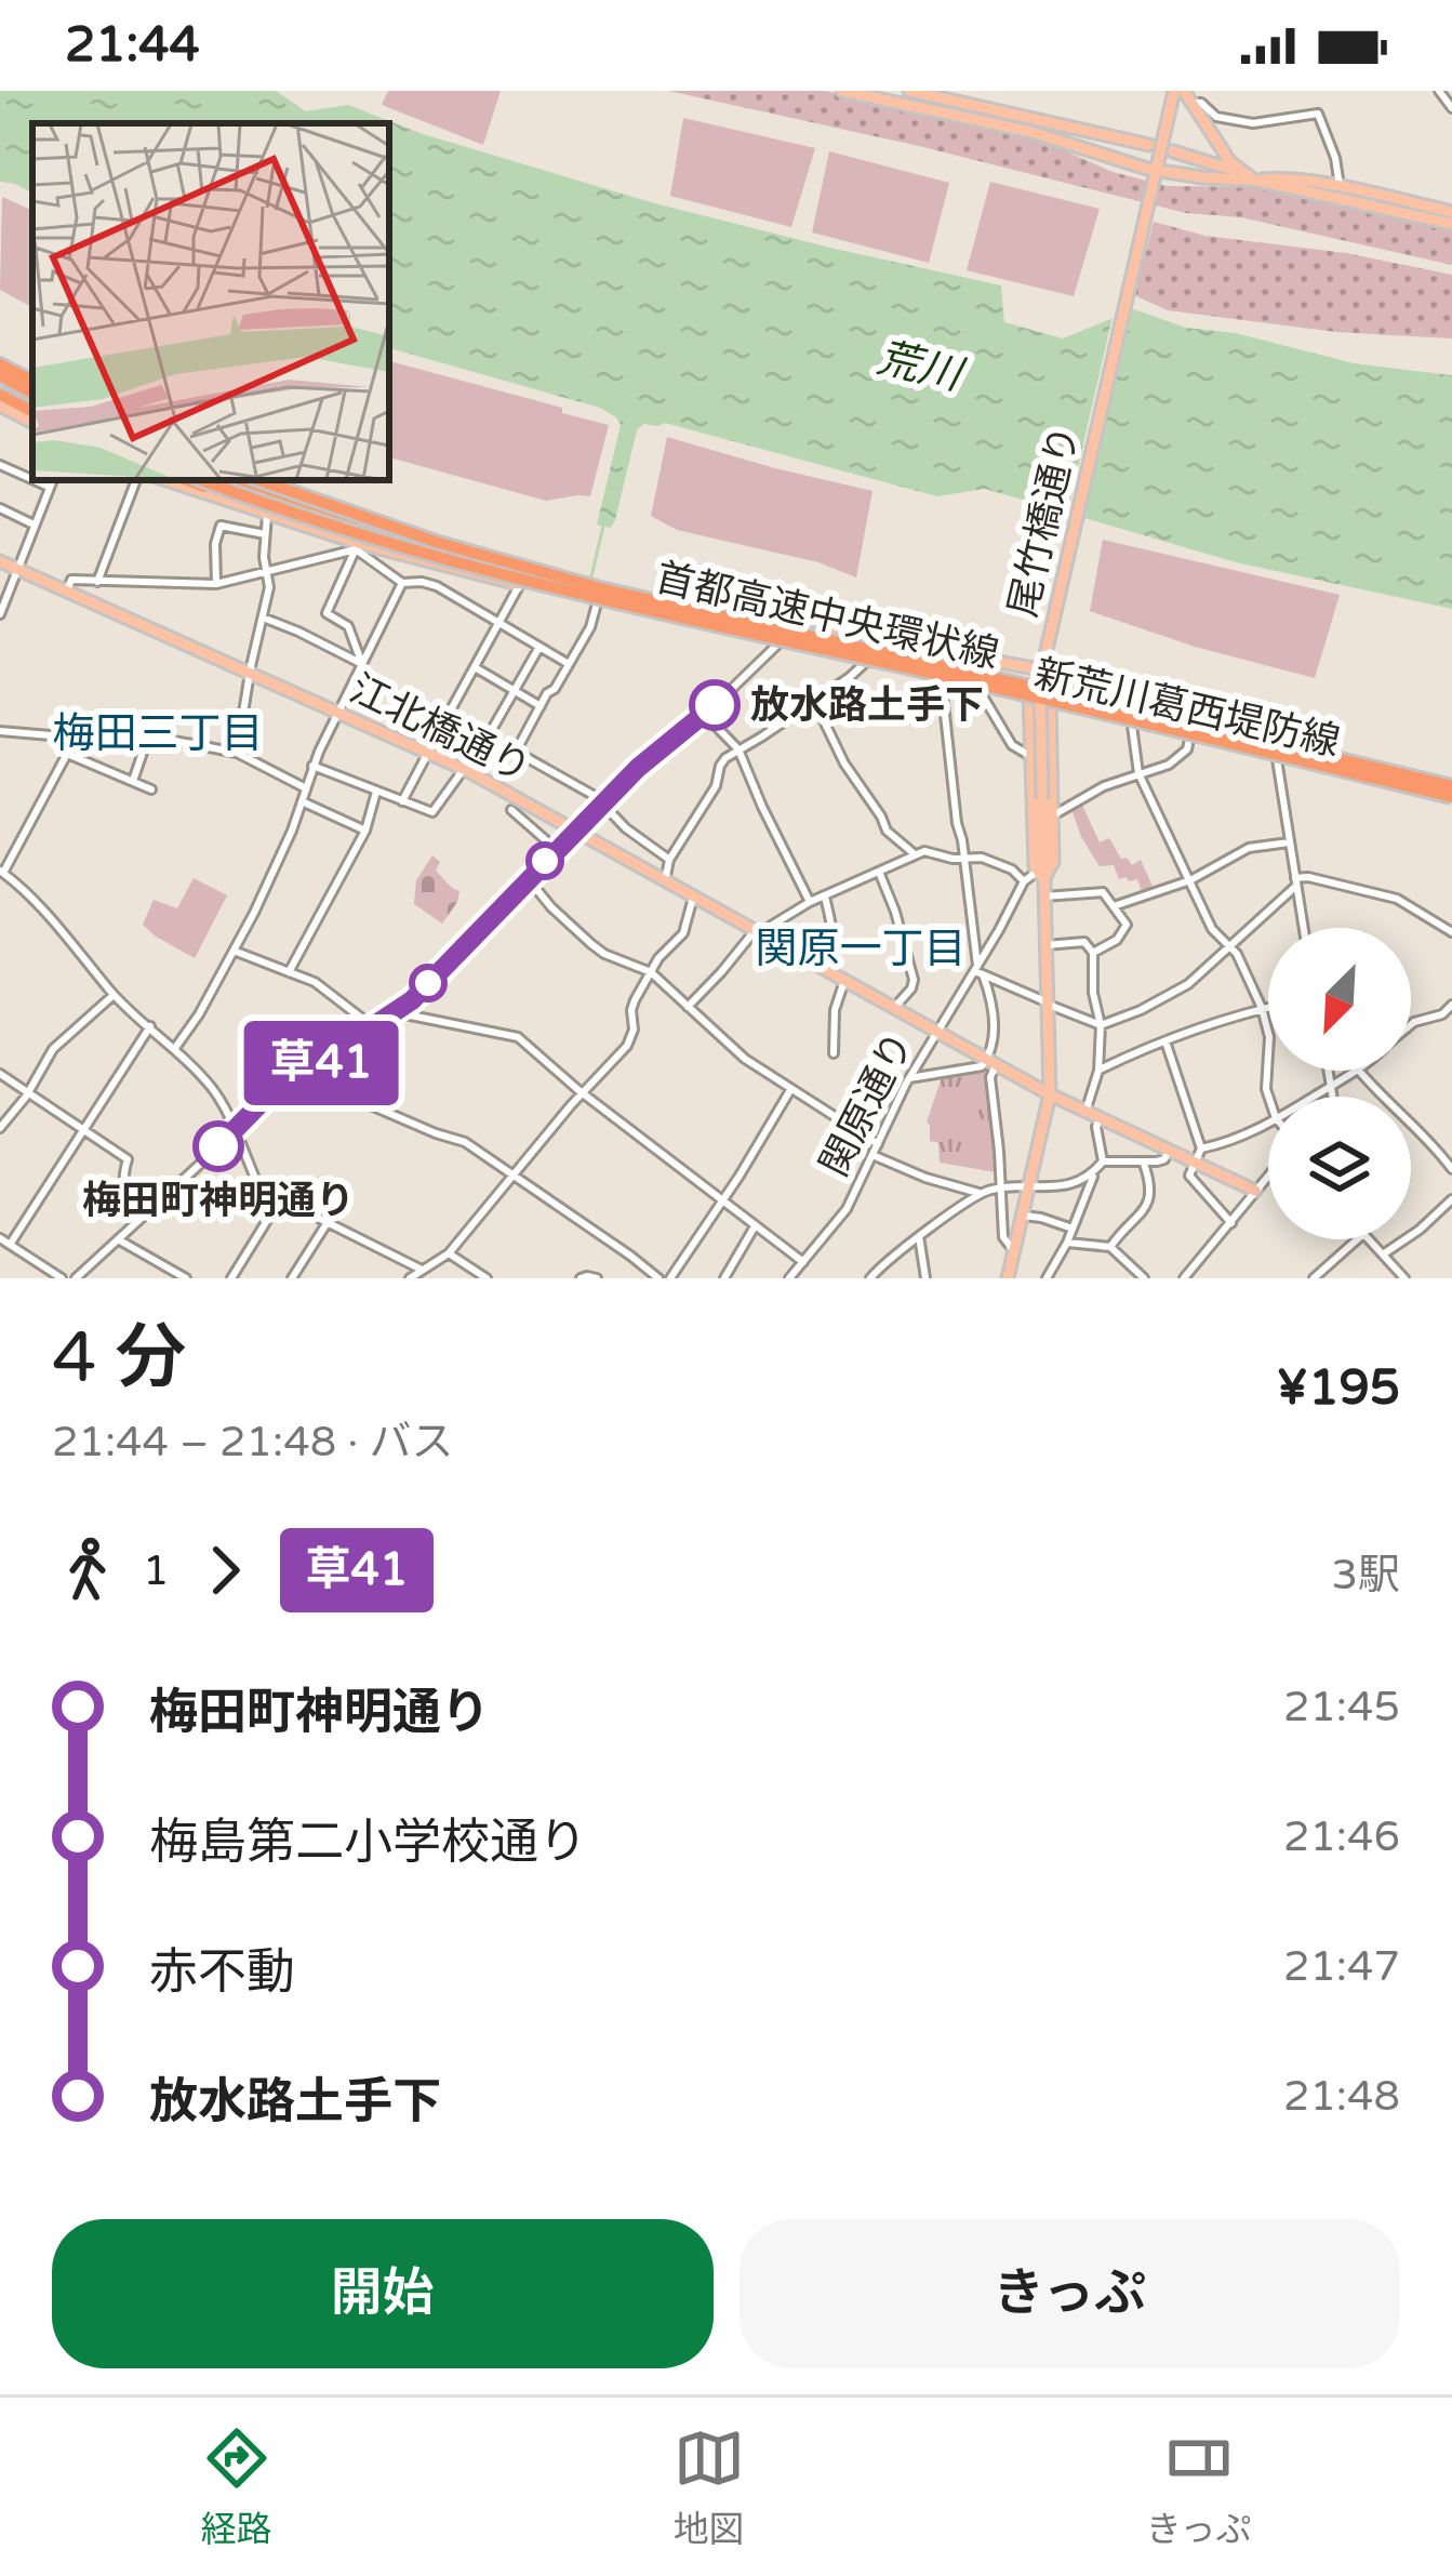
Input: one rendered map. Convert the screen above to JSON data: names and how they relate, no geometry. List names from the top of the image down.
{
  "streets": {
    "highway": ["首都高速中央環状線"],
    "main road": ["尾竹橋通り", "新荒川葛西堤防線", "江北橋通り"],
    "street": ["関原通り"]
  },
  "crossings": [
    ["尾竹橋通り", "江北橋通り"],
    ["首都高速中央環状線", "新荒川葛西堤防線"],
    ["江北橋通り", "関原通り"]
  ],
  "districts": ["梅田三丁目", "関原一丁目"],
  "water": ["荒川"],
  "places": ["放水路土手下", "梅田町神明通り"],
  "lines": ["bus line 草41"],
  "north": "bottom left",
  "page": {
    "status": "21:44",
    "on_map": "草41",
    "heading": ["4 分", "21:44 – 21:48 · バス", "¥195"],
    "legs": ["1", "草41", "3駅"],
    "list": [
      {
        "name": "梅田町神明通り",
        "value": "21:45"
      },
      {
        "name": "梅島第二小学校通り",
        "value": "21:46"
      },
      {
        "name": "赤不動",
        "value": "21:47"
      },
      {
        "name": "放水路土手下",
        "value": "21:48"
      }
    ],
    "buttons": ["開始", "きっぷ"],
    "tabs": ["経路", "地図", "きっぷ"]
  }
}
